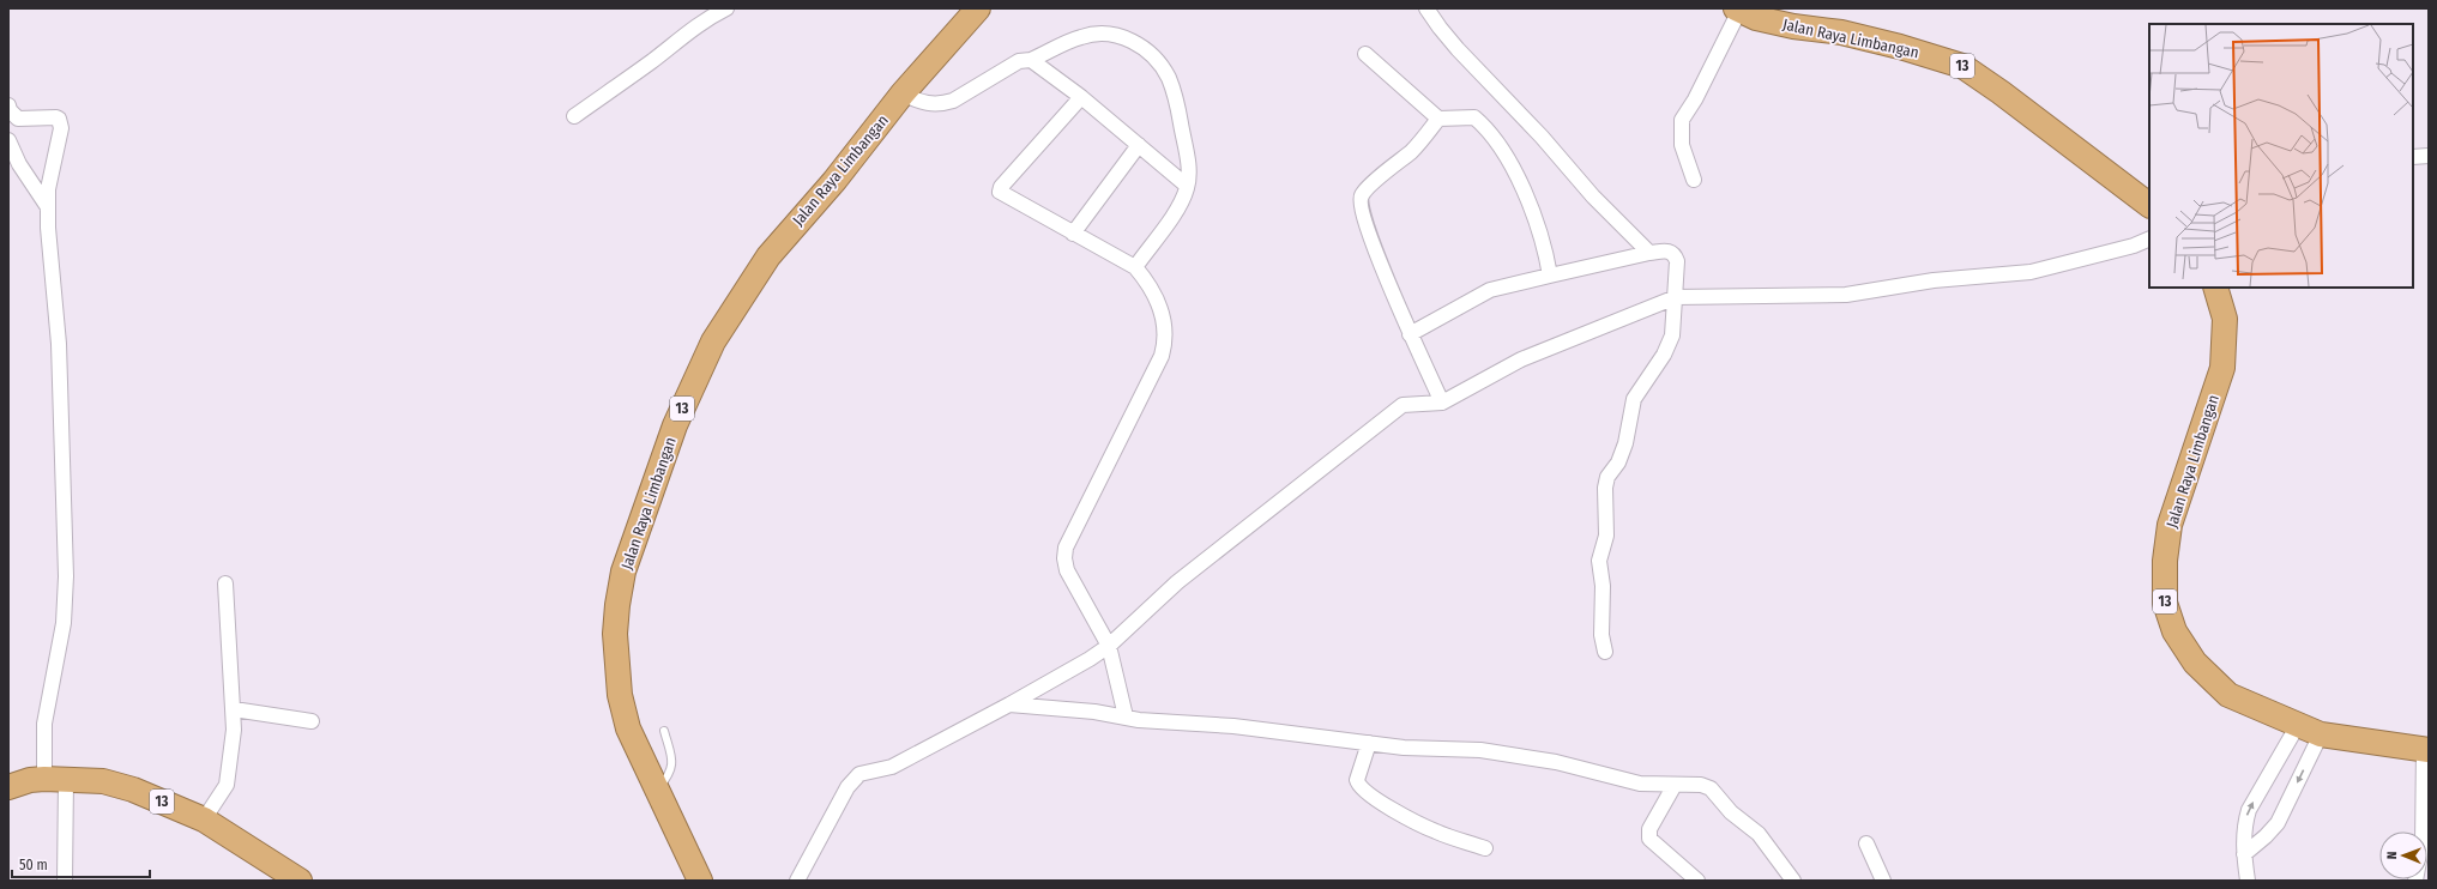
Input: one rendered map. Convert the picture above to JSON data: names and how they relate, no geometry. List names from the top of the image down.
{
  "streets": {
    "highway": ["Jalan Raya Limbangan", "13"]
  },
  "scale_bar": "50 m",
  "north": "left"
}
